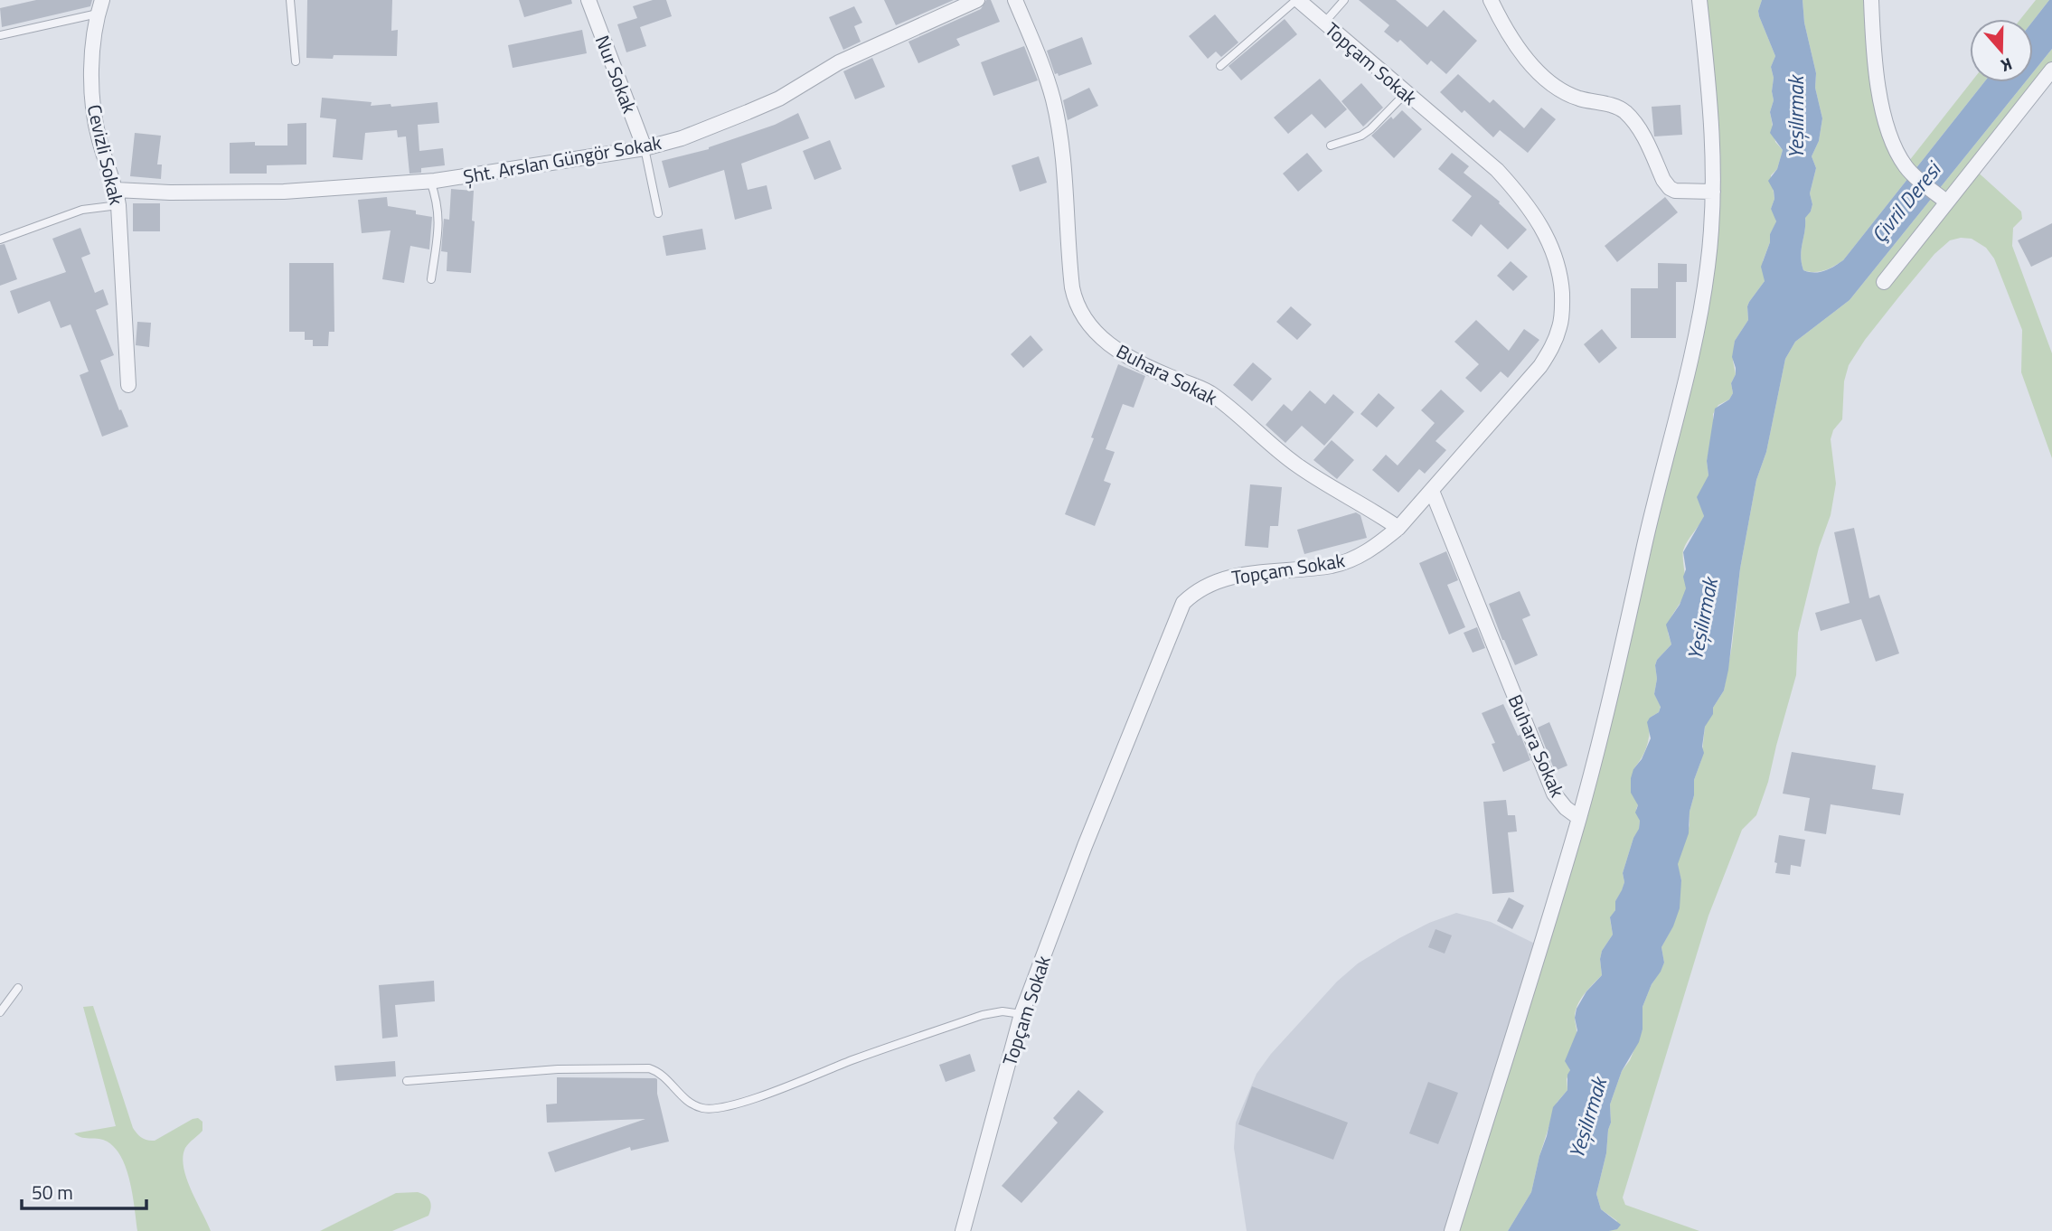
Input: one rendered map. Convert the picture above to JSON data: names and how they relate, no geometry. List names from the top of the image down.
{
  "streets": {
    "street": [
      "Topçam Sokak",
      "Nur Sokak",
      "Cevizli Sokak",
      "Şht. Arslan Güngör Sokak",
      "Buhara Sokak"
    ]
  },
  "crossings": [
    ["Topçam Sokak", "Buhara Sokak"],
    ["Nur Sokak", "Şht. Arslan Güngör Sokak"],
    ["Cevizli Sokak", "Şht. Arslan Güngör Sokak"]
  ],
  "water": ["Yeşilırmak", "Çivril Deresi"],
  "scale_bar": "50 m",
  "north": "bottom"
}
